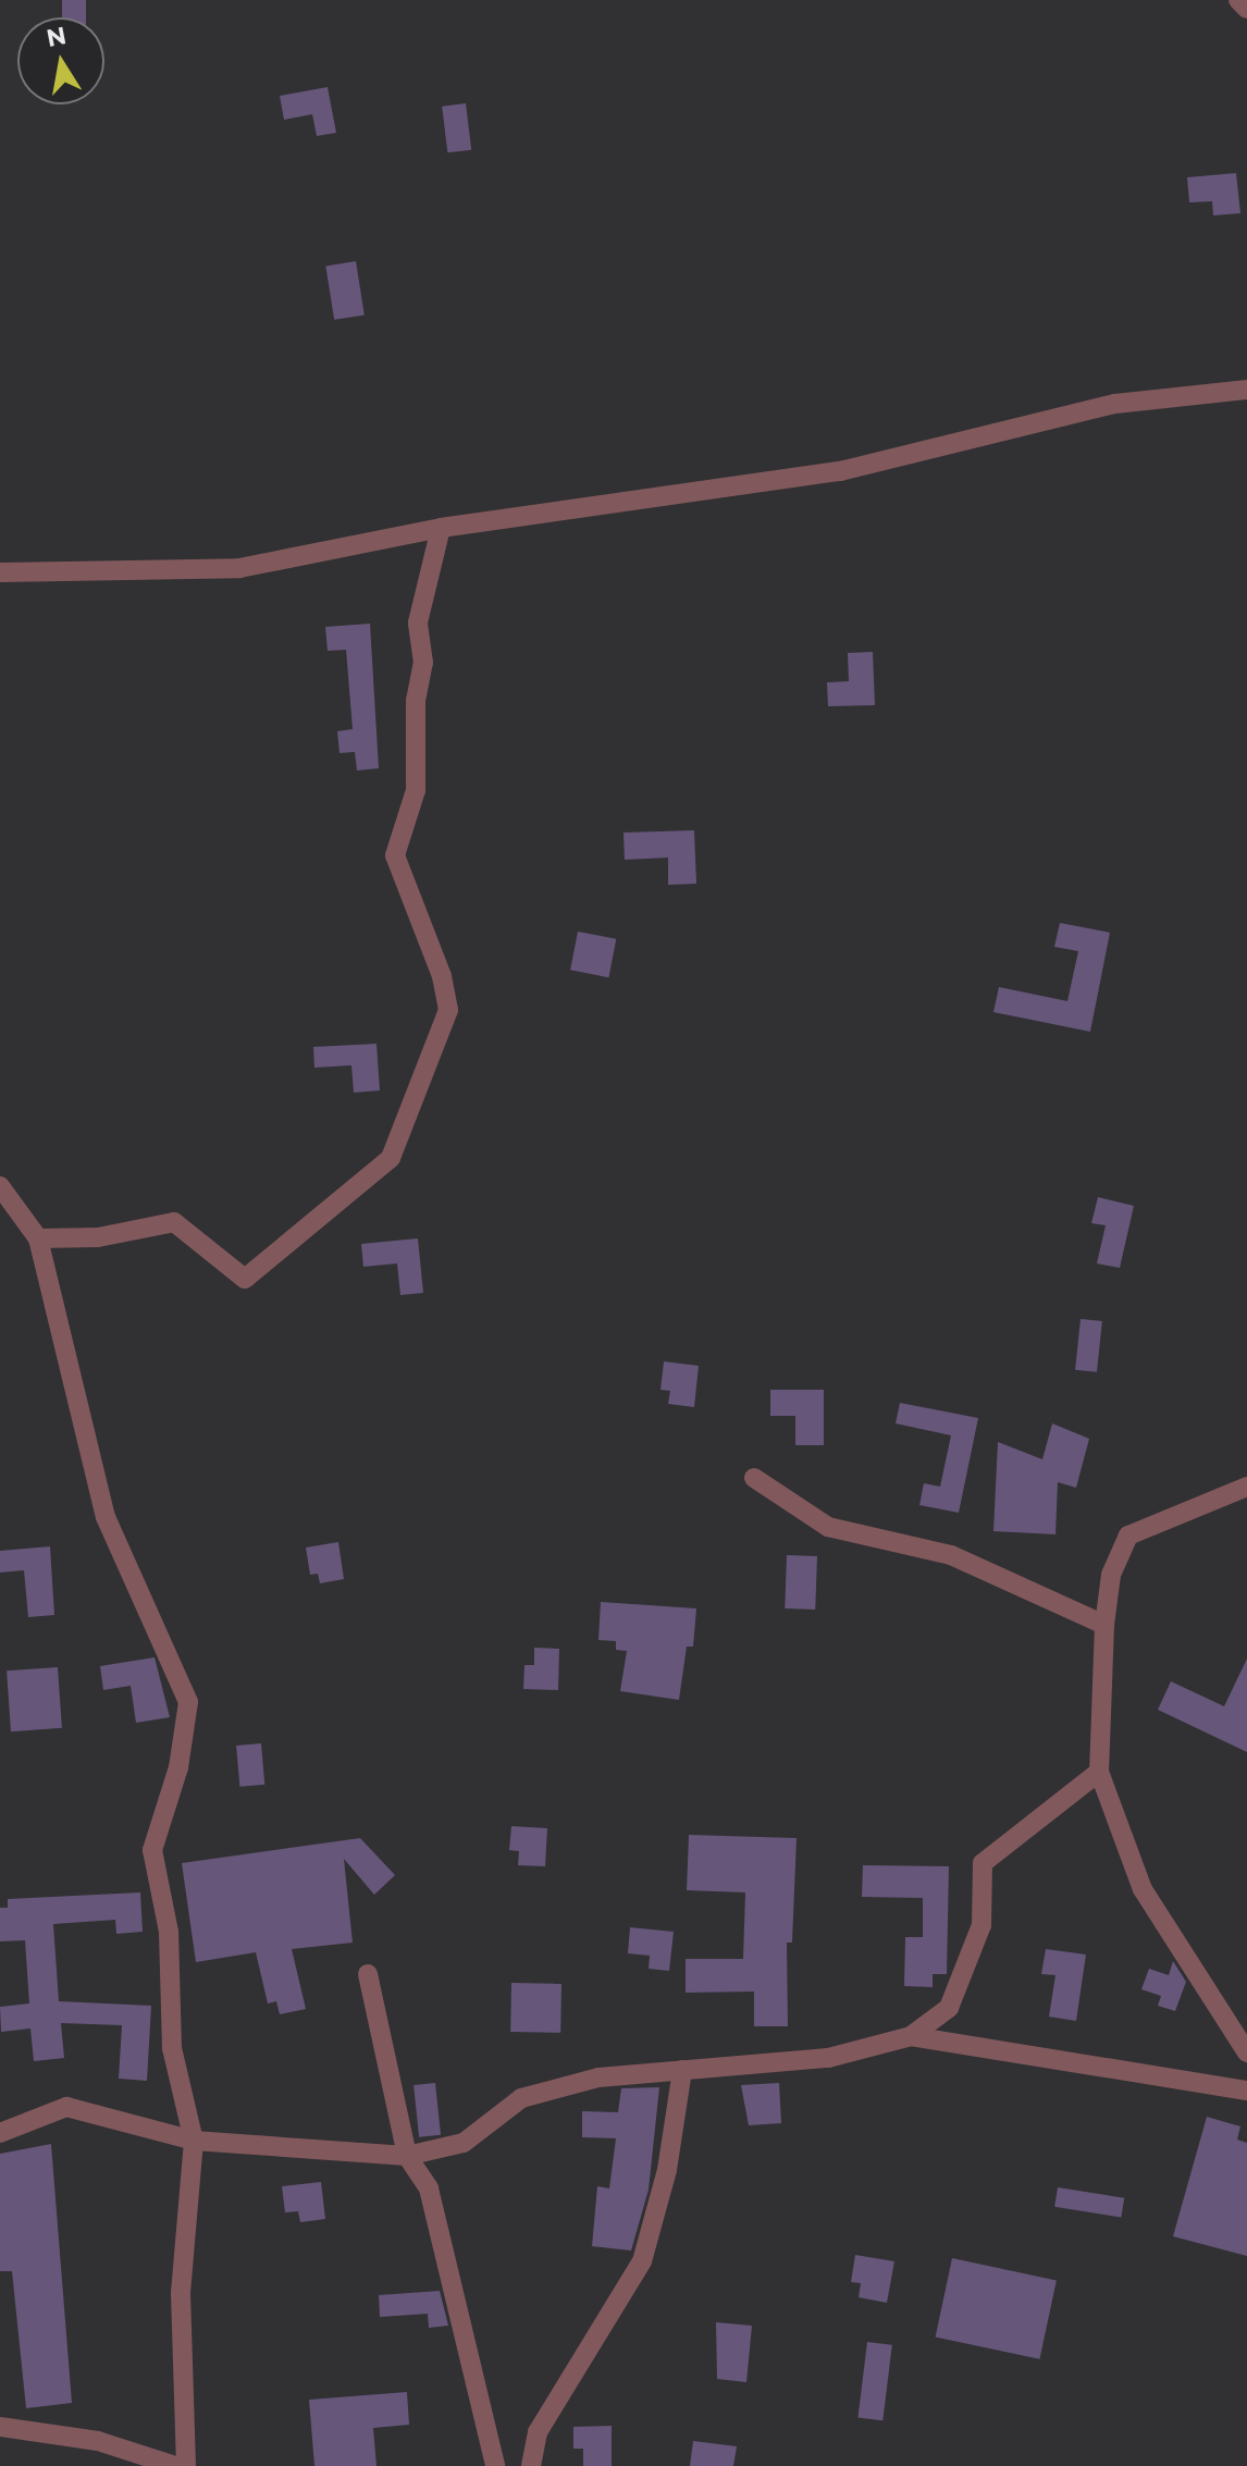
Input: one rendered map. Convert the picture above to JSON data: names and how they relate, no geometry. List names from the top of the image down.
{
  "north": "top"
}
